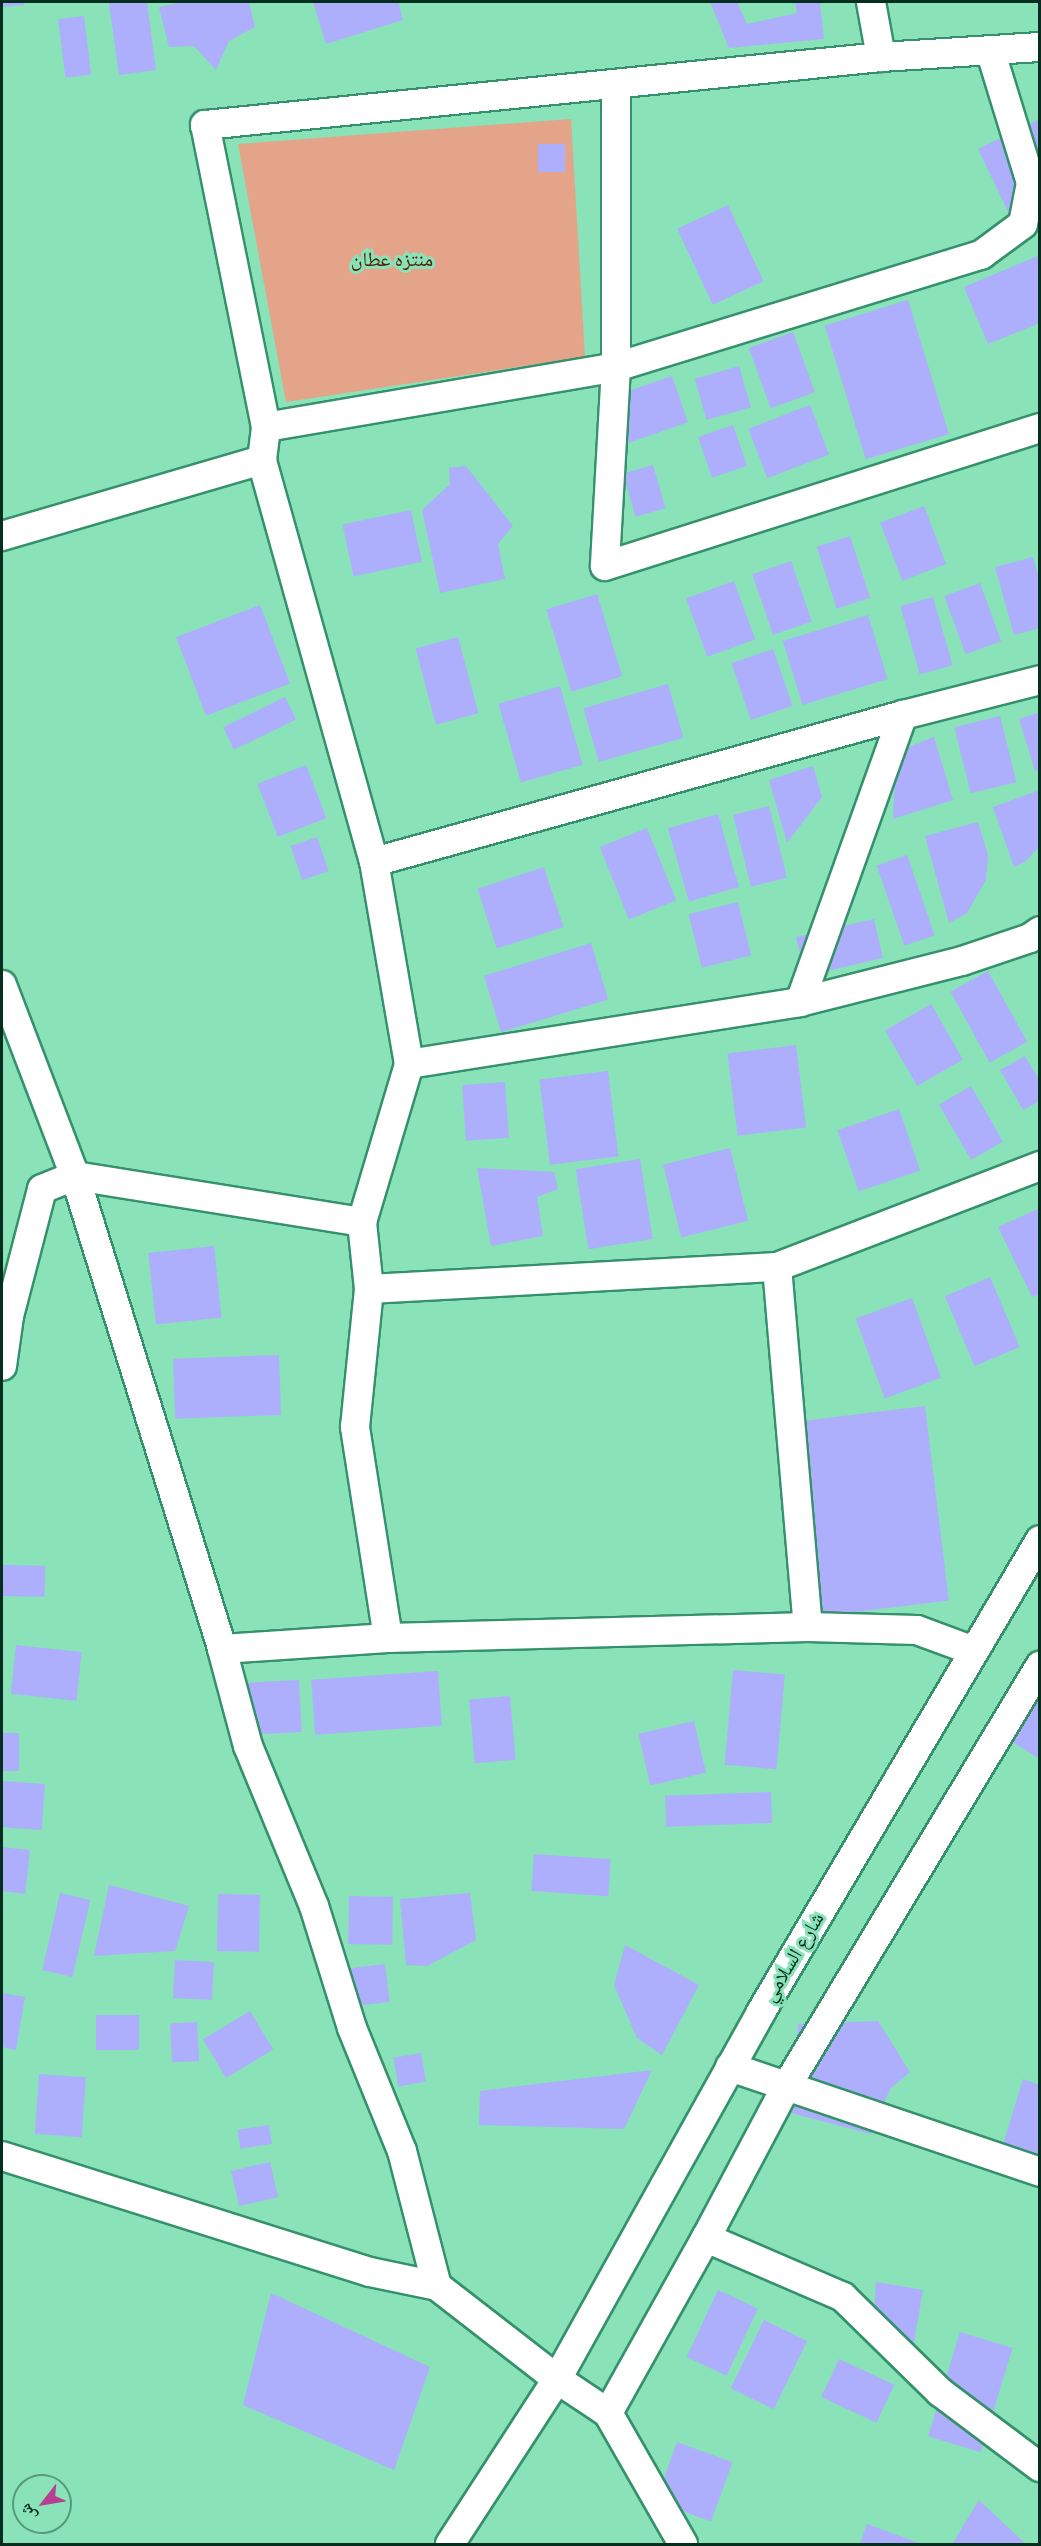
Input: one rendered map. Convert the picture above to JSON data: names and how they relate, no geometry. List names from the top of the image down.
{
  "streets": {
    "street": ["شارع السلامي"]
  },
  "parks": ["منتزه عطان"],
  "north": "bottom left"
}
